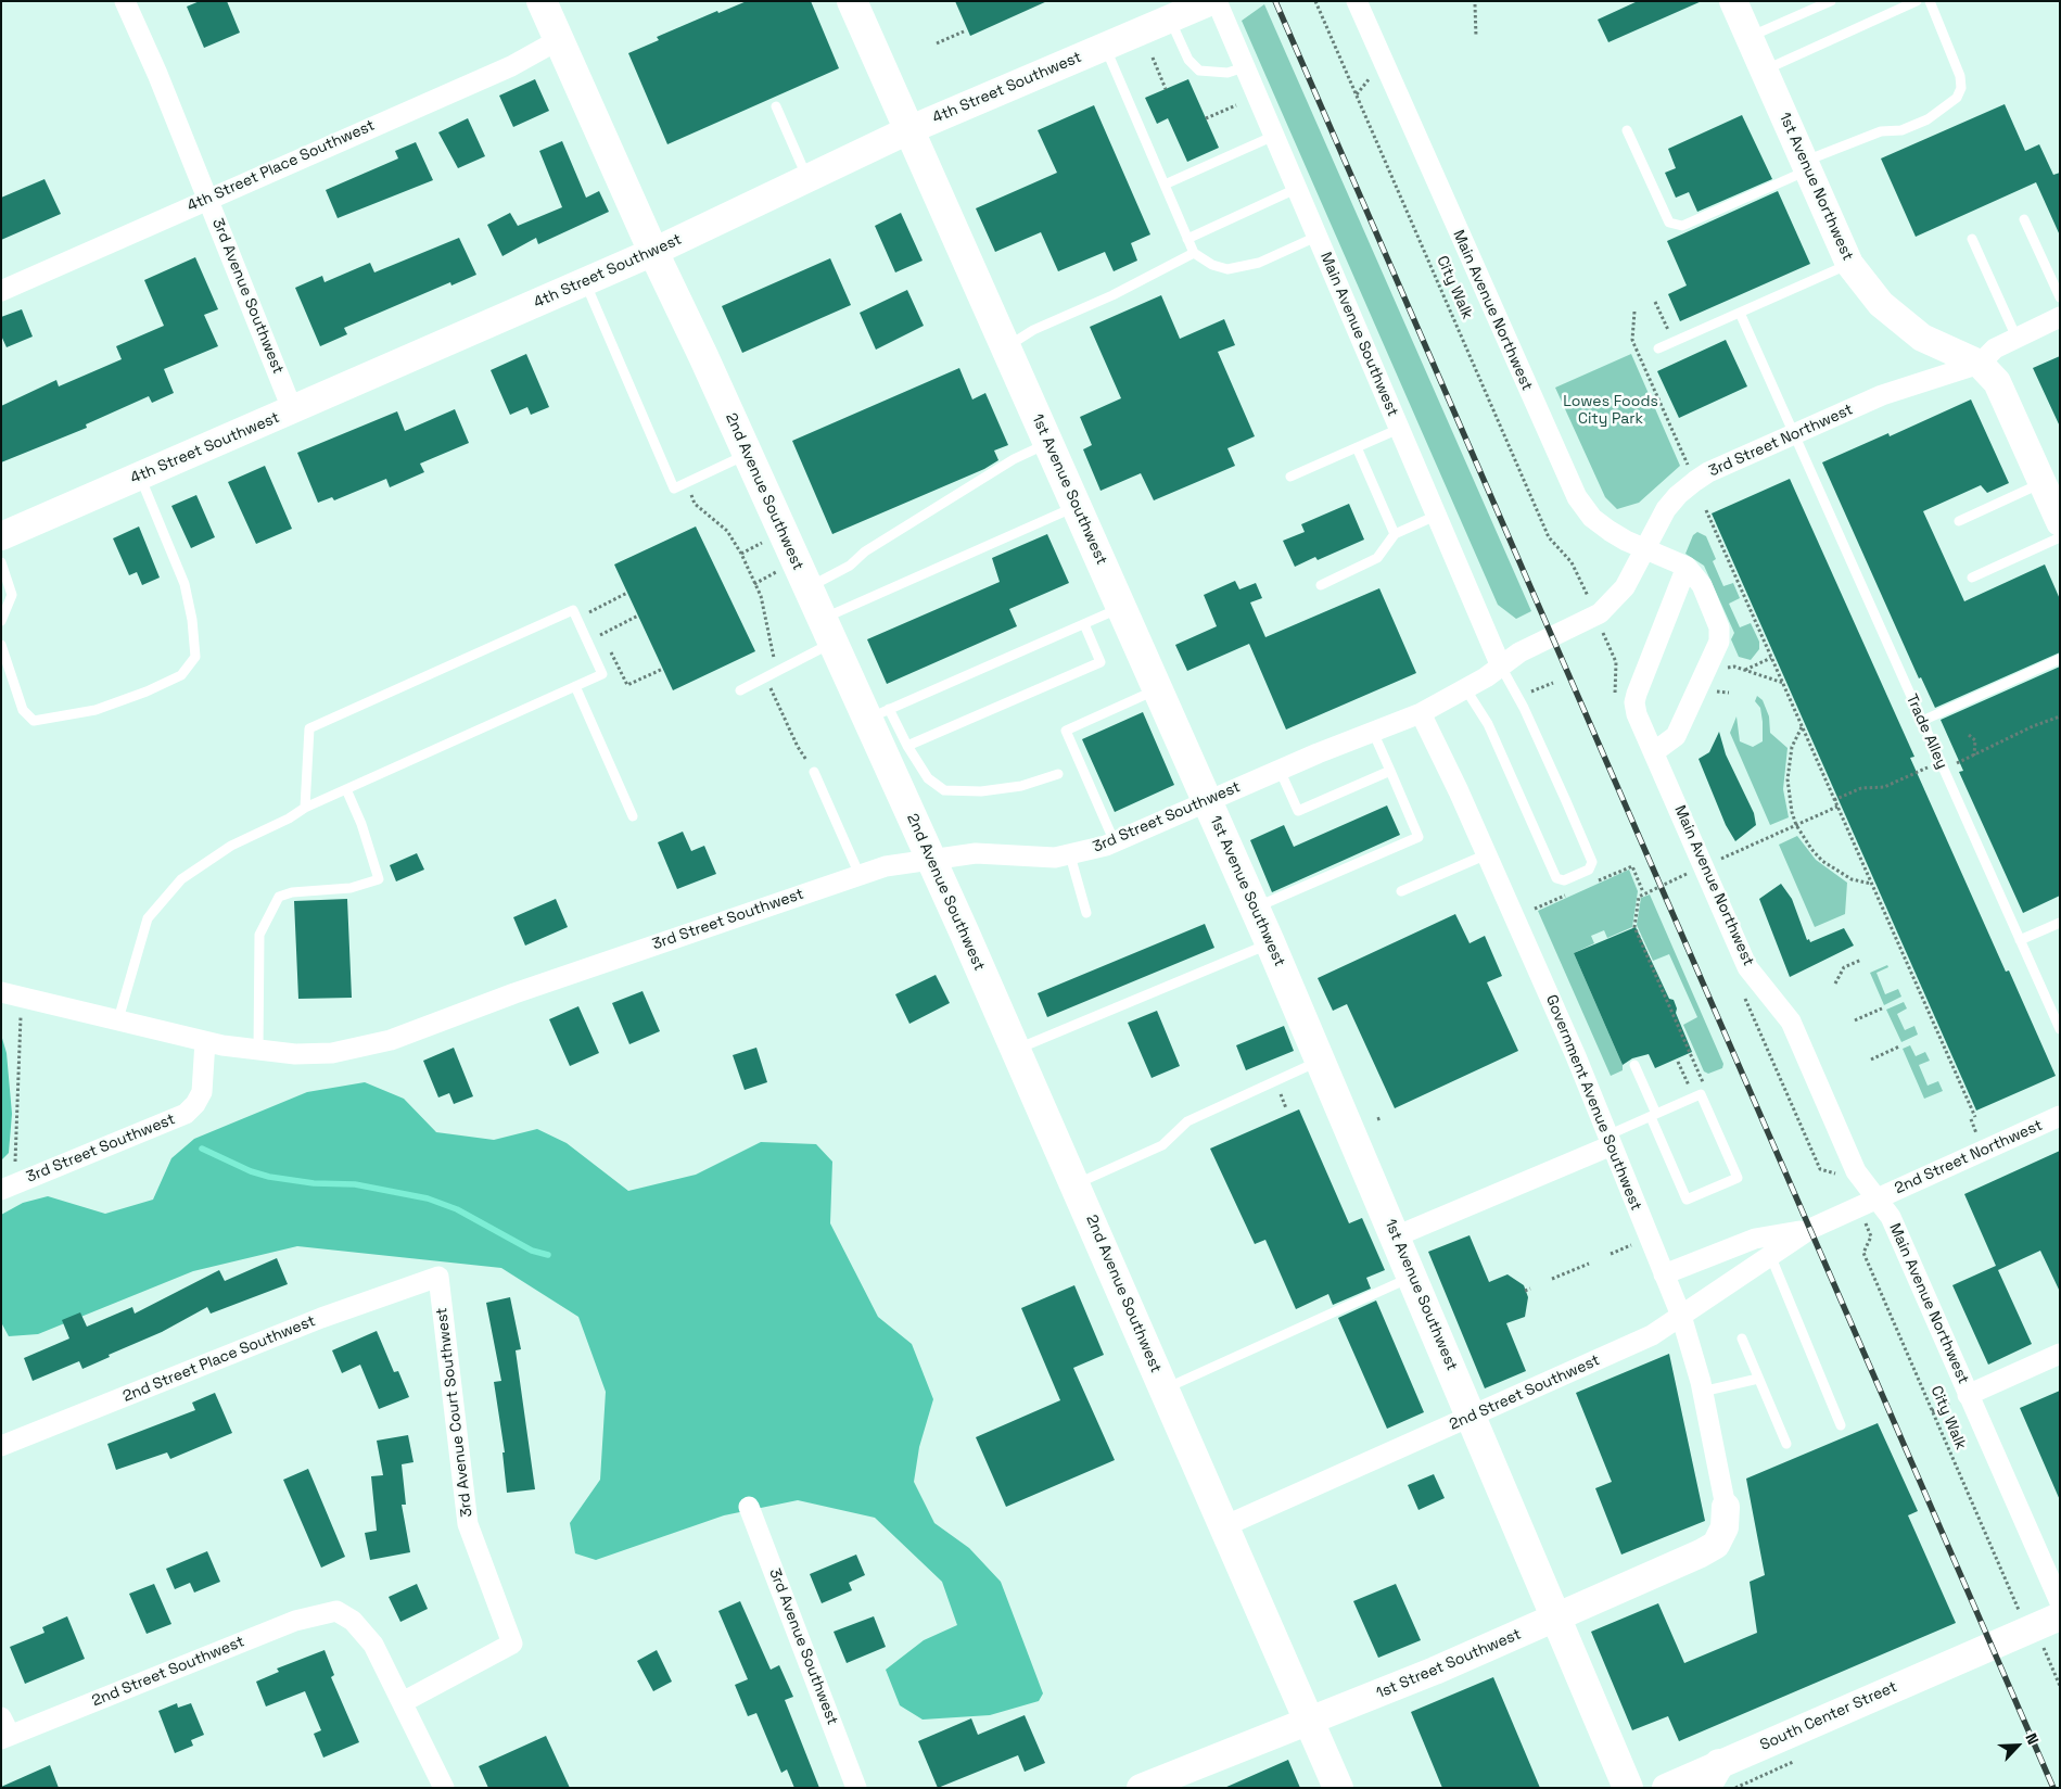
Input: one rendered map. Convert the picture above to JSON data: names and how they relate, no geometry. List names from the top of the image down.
{
  "streets": {
    "main road": ["1st Avenue Southwest", "2nd Avenue Southwest"],
    "street": [
      "4th Street Southwest",
      "4th Street Place Southwest",
      "1st Avenue Northwest",
      "3rd Avenue Southwest",
      "Main Avenue Northwest",
      "Main Avenue Southwest",
      "3rd Street Northwest",
      "3rd Street Southwest",
      "Government Avenue Southwest",
      "2nd Street Northwest",
      "2nd Street Place Southwest",
      "2nd Street Southwest",
      "3rd Avenue Court Southwest",
      "1st Street Southwest",
      "South Center Street"
    ],
    "lane": ["Trade Alley"],
    "path": ["City Walk"]
  },
  "crossings": [
    ["4th Street Southwest", "3rd Avenue Southwest"],
    ["4th Street Southwest", "1st Avenue Southwest"],
    ["4th Street Southwest", "2nd Avenue Southwest"],
    ["4th Street Place Southwest", "3rd Avenue Southwest"],
    ["4th Street Place Southwest", "2nd Avenue Southwest"],
    ["1st Avenue Northwest", "3rd Street Northwest"],
    ["Main Avenue Northwest", "3rd Street Northwest"],
    ["Main Avenue Northwest", "2nd Street Northwest"],
    ["Main Avenue Northwest", "2nd Street Southwest"],
    ["Main Avenue Southwest", "3rd Street Northwest"],
    ["Main Avenue Southwest", "3rd Street Southwest"],
    ["3rd Street Northwest", "Trade Alley"],
    ["3rd Street Northwest", "3rd Street Southwest"],
    ["1st Avenue Southwest", "3rd Street Southwest"],
    ["1st Avenue Southwest", "2nd Street Southwest"],
    ["1st Avenue Southwest", "1st Street Southwest"],
    ["2nd Avenue Southwest", "3rd Street Southwest"],
    ["2nd Avenue Southwest", "2nd Street Southwest"],
    ["2nd Avenue Southwest", "1st Street Southwest"],
    ["3rd Street Southwest", "Government Avenue Southwest"],
    ["Government Avenue Southwest", "2nd Street Southwest"],
    ["Government Avenue Southwest", "1st Street Southwest"],
    ["2nd Street Northwest", "2nd Street Southwest"],
    ["2nd Street Place Southwest", "3rd Avenue Court Southwest"],
    ["2nd Street Southwest", "3rd Avenue Court Southwest"]
  ],
  "parks": ["Lowes Foods City Park"],
  "north": "top right"
}
